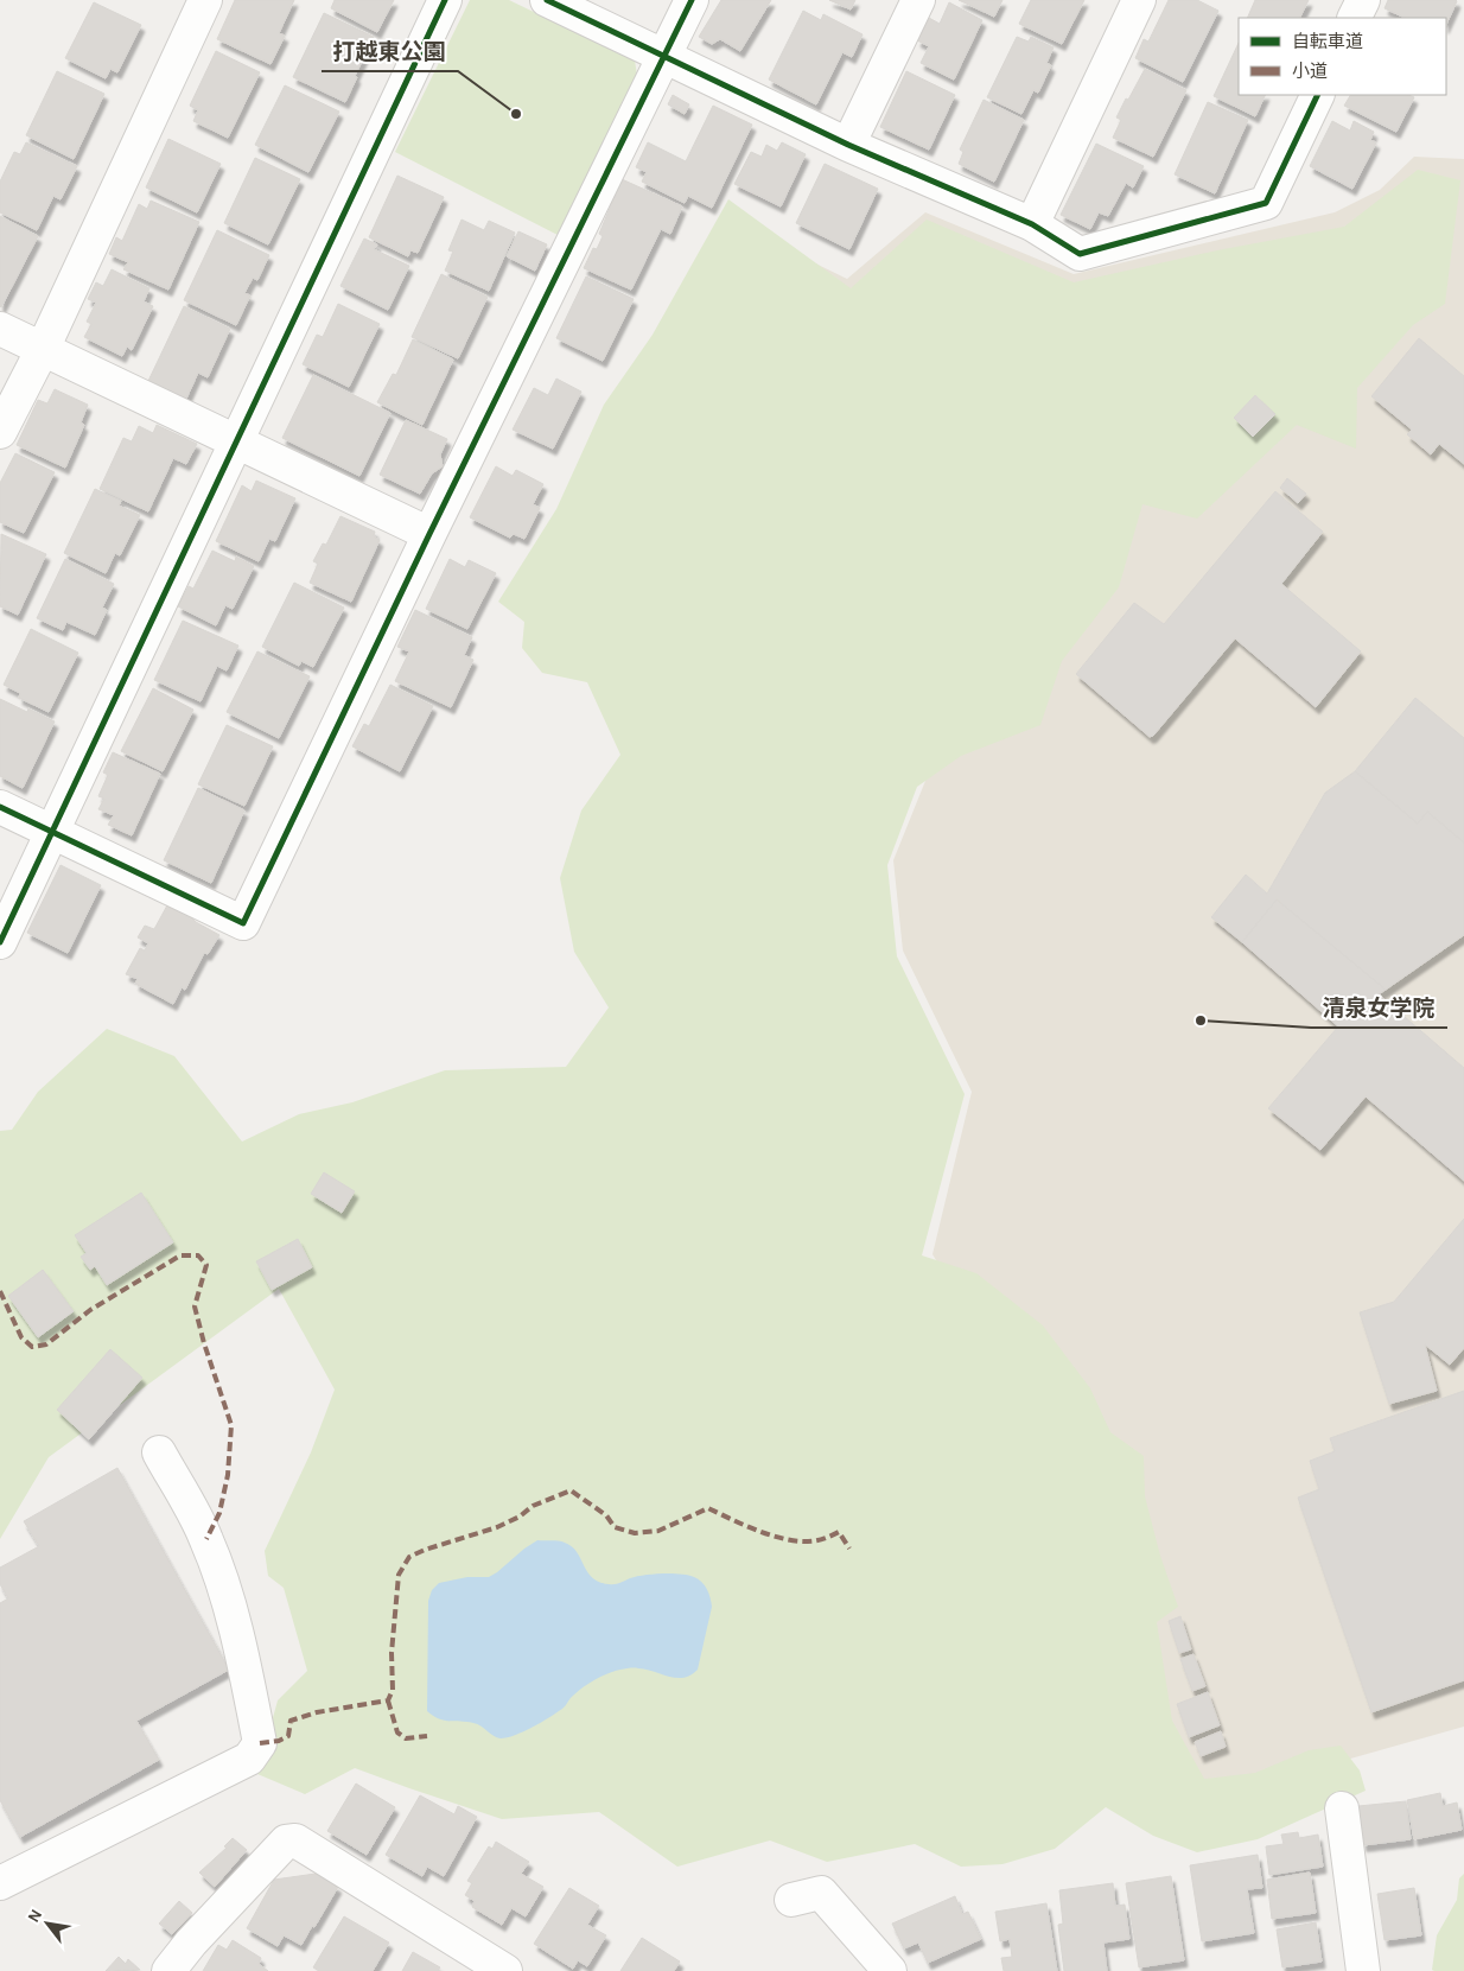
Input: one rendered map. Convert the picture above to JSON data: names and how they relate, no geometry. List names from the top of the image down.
{
  "places": ["打越東公園", "清泉女学院"],
  "legend": ["自転車道", "小道"],
  "north": "top left"
}
